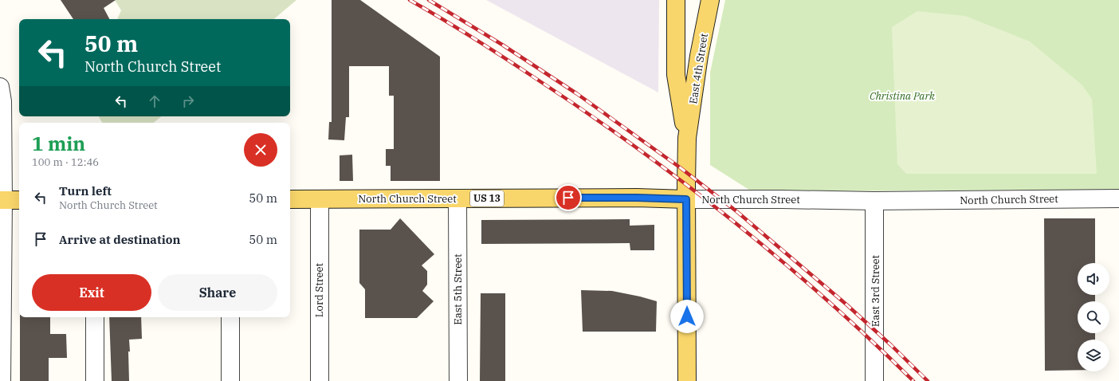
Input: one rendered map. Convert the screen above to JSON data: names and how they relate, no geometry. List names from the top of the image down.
{
  "streets": {
    "main road": ["East 4th Street", "North Church Street", "US 13"],
    "street": ["East 5th Street", "Lord Street", "East 3rd Street"]
  },
  "crossings": [
    ["East 4th Street", "North Church Street"],
    ["North Church Street", "East 5th Street"],
    ["North Church Street", "Lord Street"],
    ["North Church Street", "East 3rd Street"]
  ],
  "parks": ["Christina Park"],
  "page": {
    "turn": ["50 m", "North Church Street"],
    "heading": ["1 min", "100 m · 12:46"],
    "list": [
      {
        "name": "Turn left",
        "note": "North Church Street",
        "value": "50 m"
      },
      {
        "name": "Arrive at destination",
        "value": "50 m"
      }
    ],
    "buttons": ["Exit", "Share"]
  }
}
